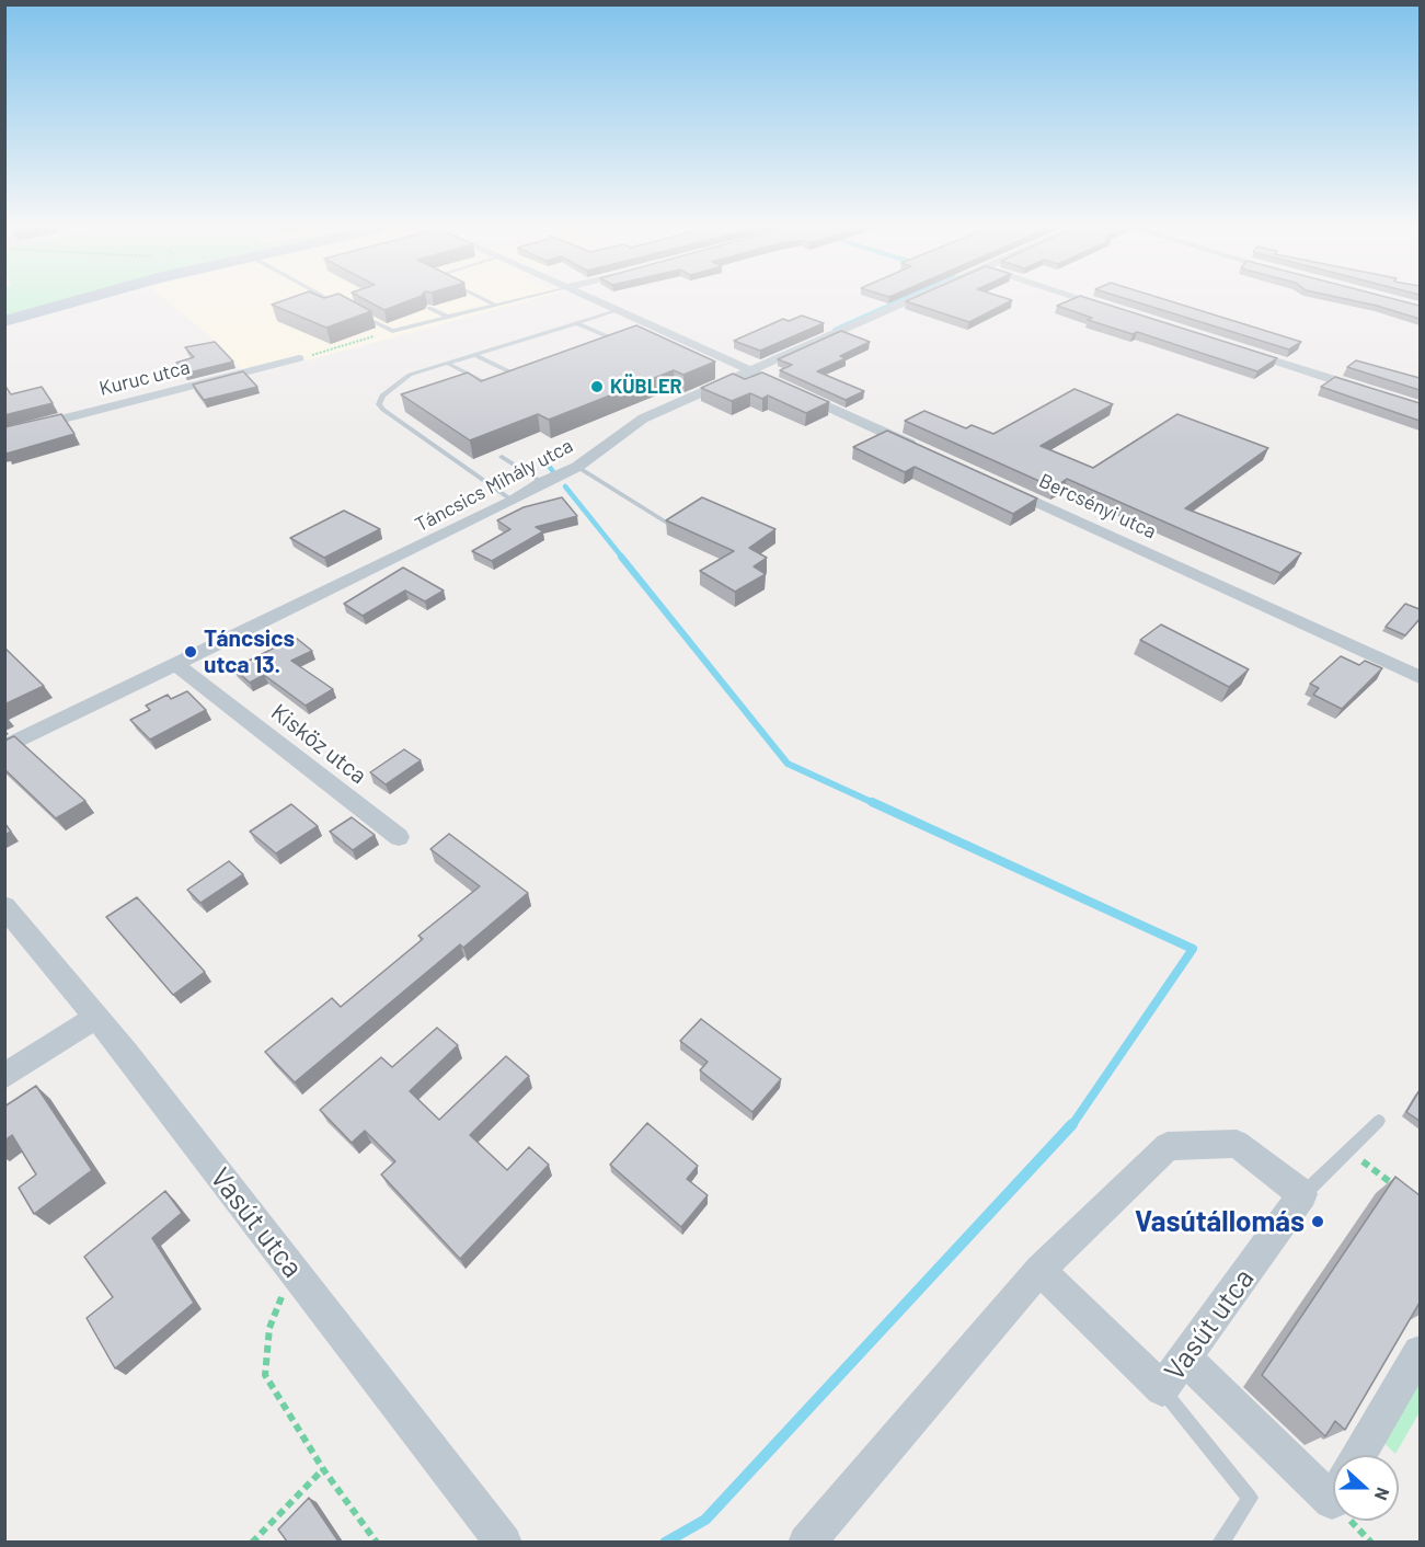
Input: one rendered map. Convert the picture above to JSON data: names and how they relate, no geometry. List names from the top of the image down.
{
  "streets": {
    "street": [
      "Kuruc utca",
      "Táncsics Mihály utca",
      "Bercsényi utca",
      "Kisköz utca",
      "Vasút utca"
    ]
  },
  "crossings": [
    ["Táncsics Mihály utca", "Kisköz utca"]
  ],
  "places": ["KÜBLER", "Táncsics utca 13.", "Vasútállomás"],
  "north": "right"
}
